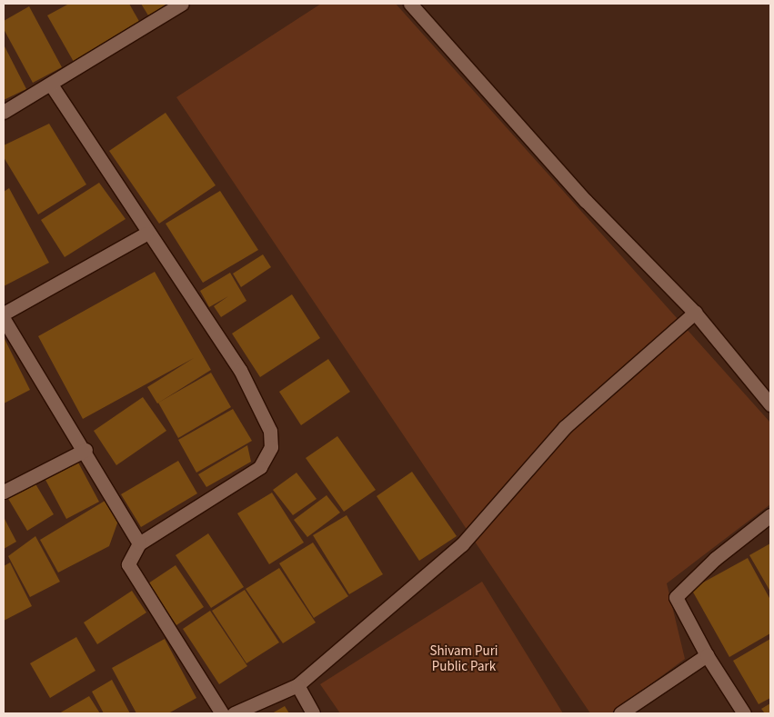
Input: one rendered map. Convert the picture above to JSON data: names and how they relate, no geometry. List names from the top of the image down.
{
  "parks": ["Shivam Puri Public Park"]
}
